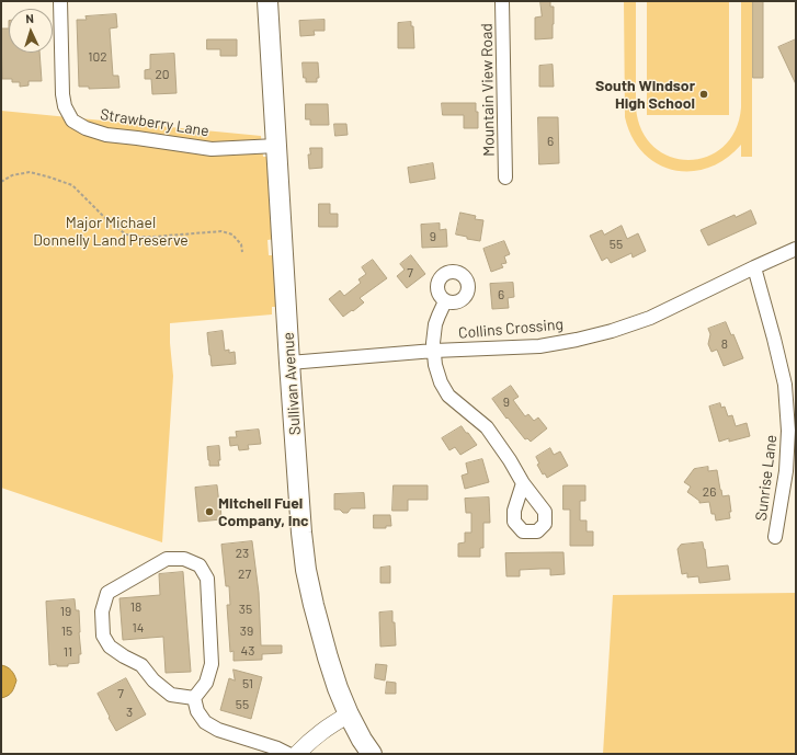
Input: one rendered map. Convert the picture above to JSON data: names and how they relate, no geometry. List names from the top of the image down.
{
  "streets": {
    "main road": ["Sullivan Avenue"],
    "street": [
      "Mountain View Road",
      "Strawberry Lane",
      "Collins Crossing",
      "Sunrise Lane"
    ]
  },
  "crossings": [
    ["Strawberry Lane", "Sullivan Avenue"],
    ["Collins Crossing", "Sullivan Avenue"],
    ["Collins Crossing", "Sunrise Lane"]
  ],
  "parks": ["Major Michael Donnelly Land Preserve"],
  "places": ["South Windsor High School", "Mitchell Fuel Company, Inc"],
  "house_numbers": [
    "102",
    "20",
    "6",
    "9",
    "55",
    "7",
    "6",
    "8",
    "9",
    "26",
    "23",
    "27",
    "18",
    "35",
    "19",
    "14",
    "15",
    "39",
    "43",
    "11",
    "51",
    "7",
    "55",
    "3"
  ],
  "north": "top"
}
